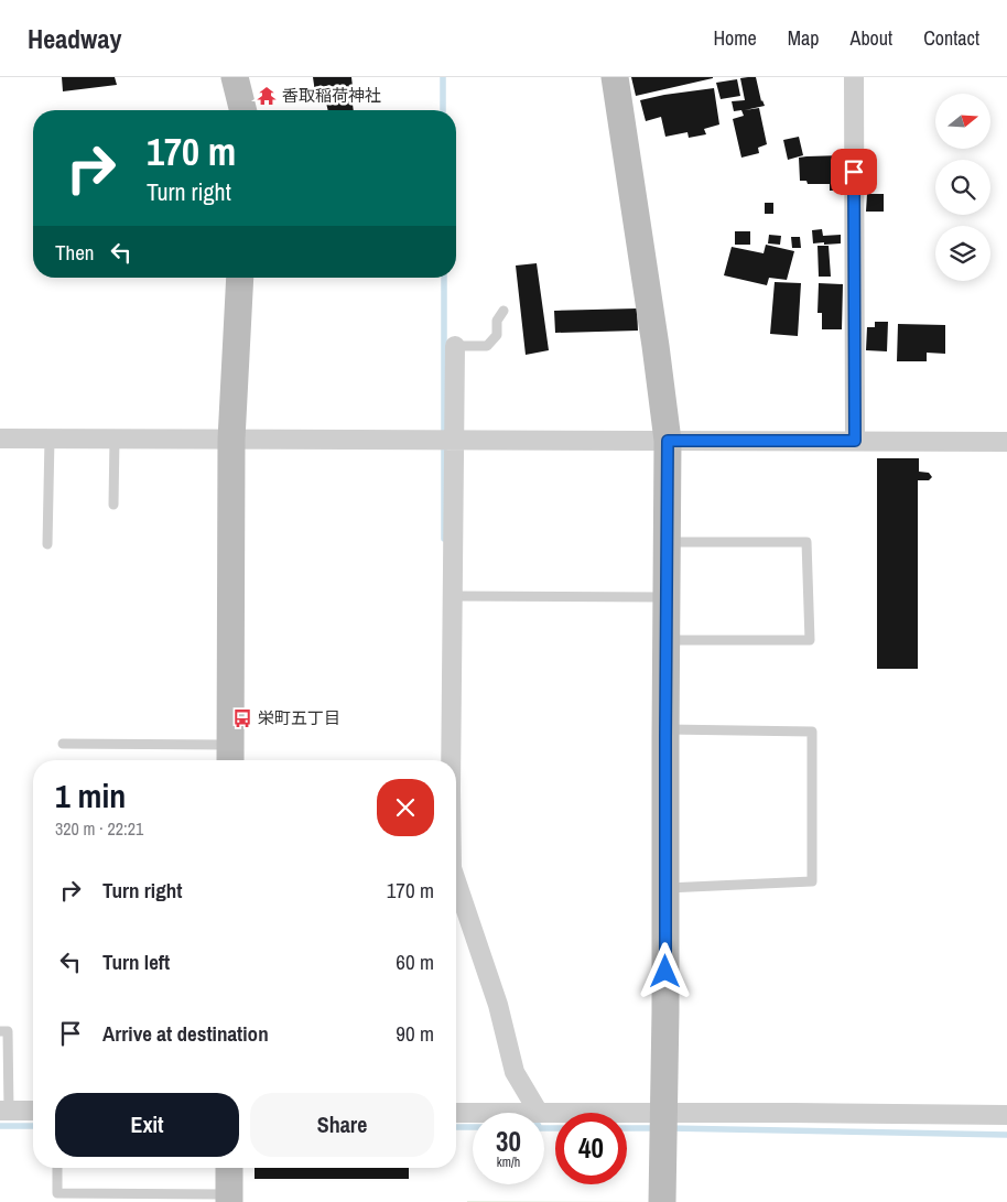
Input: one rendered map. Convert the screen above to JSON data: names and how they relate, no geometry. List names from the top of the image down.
{
  "places": {
    "temple": ["香取稲荷神社"],
    "bus stop": ["栄町五丁目"]
  },
  "north": "right",
  "page": {
    "header": "Headway",
    "nav": [
      "Home",
      "Map",
      "About",
      "Contact"
    ],
    "turn": ["170 m", "Turn right"],
    "then": "Then",
    "heading": ["1 min", "320 m · 22:21"],
    "list": [
      {
        "name": "Turn right",
        "value": "170 m"
      },
      {
        "name": "Turn left",
        "value": "60 m"
      },
      {
        "name": "Arrive at destination",
        "value": "90 m"
      }
    ],
    "buttons": ["Exit", "Share"],
    "speed": "30 km/h",
    "limit": "40"
  }
}
